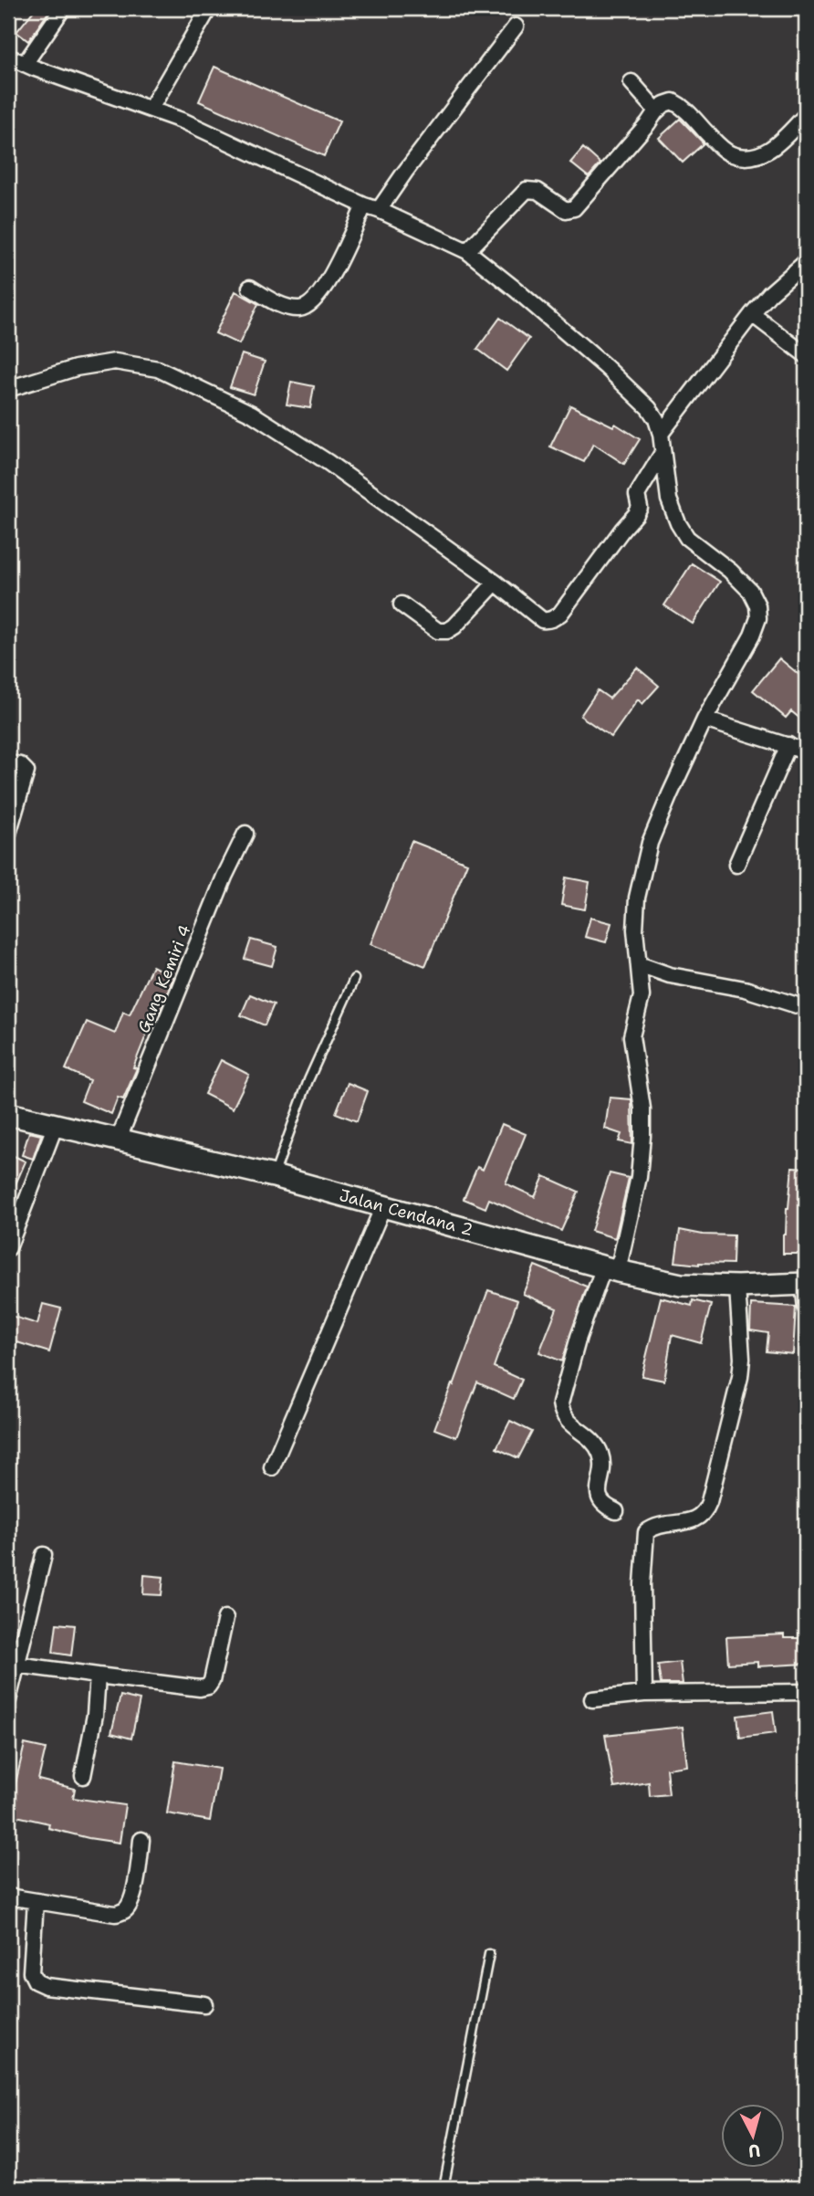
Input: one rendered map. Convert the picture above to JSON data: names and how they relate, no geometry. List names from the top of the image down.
{
  "streets": {
    "street": ["Gang Kemiri 4", "Jalan Cendana 2"]
  },
  "crossings": [
    ["Gang Kemiri 4", "Jalan Cendana 2"]
  ],
  "north": "bottom"
}
